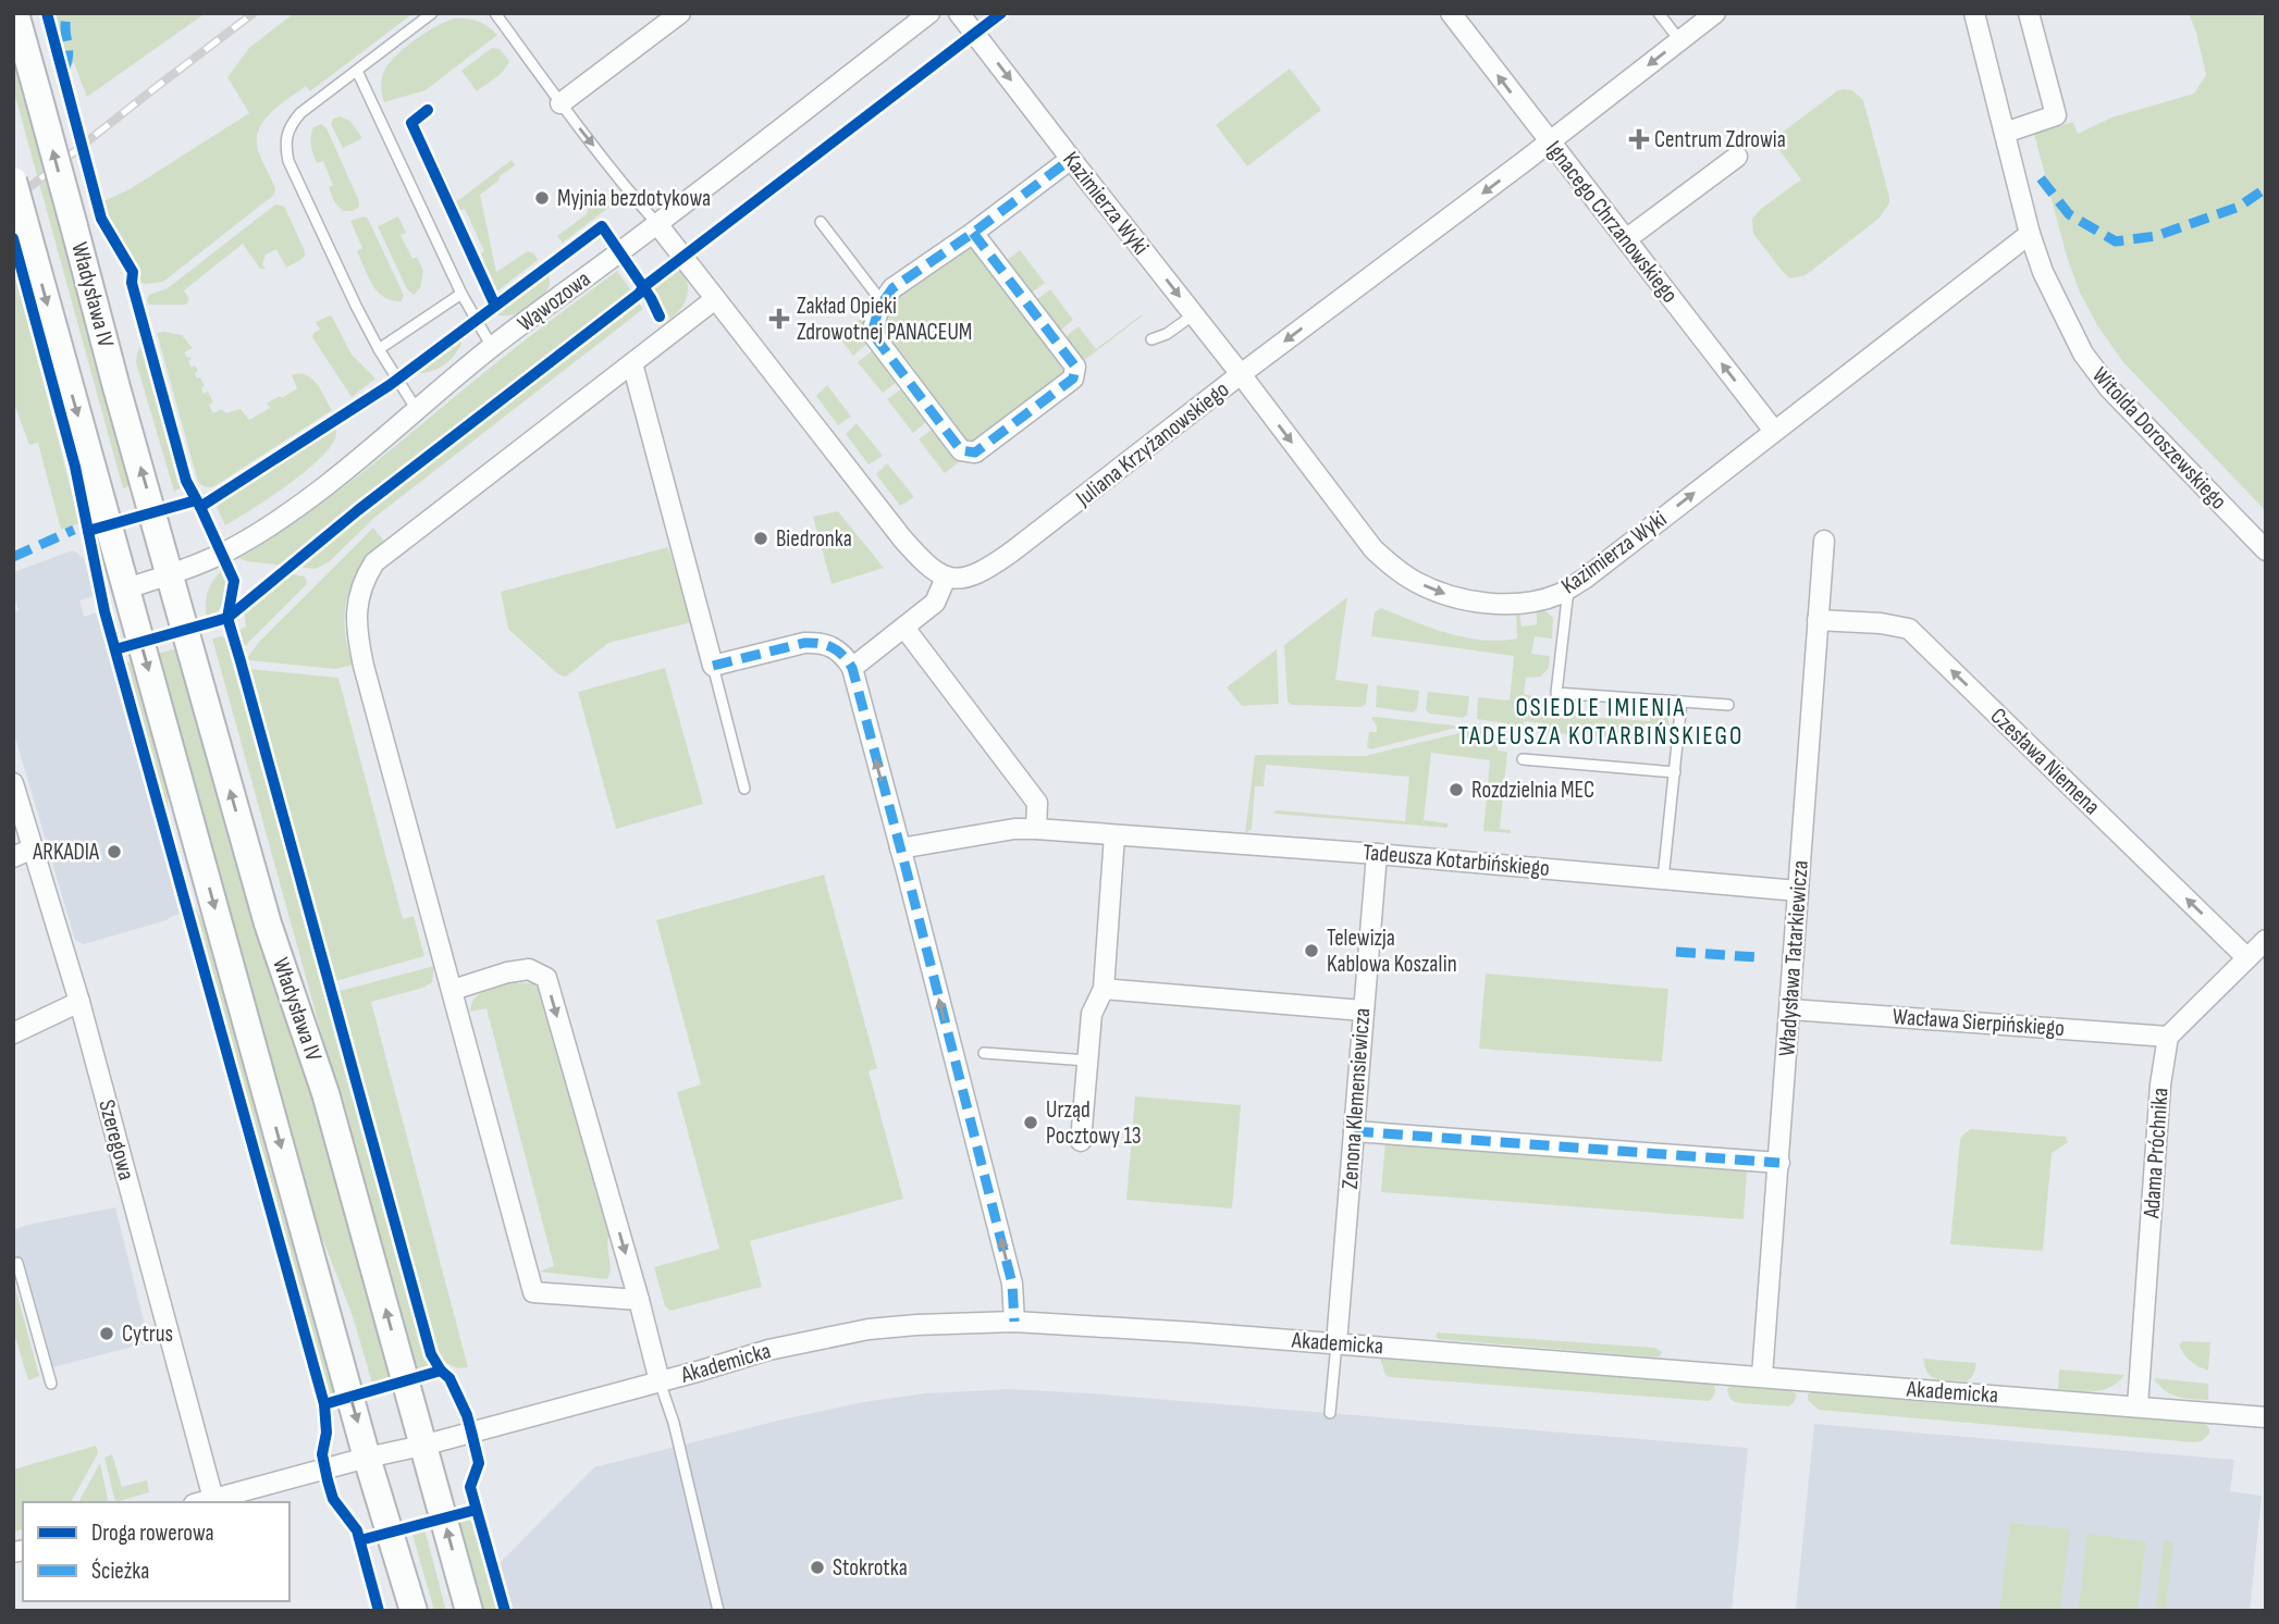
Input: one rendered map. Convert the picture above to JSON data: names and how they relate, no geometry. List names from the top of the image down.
{
  "streets": {
    "main road": ["Władysława IV"],
    "street": [
      "Kazimierza Wyki",
      "Ignacego Chrzanowskiego",
      "Wąwozowa",
      "Witolda Doroszewskiego",
      "Juliana Krzyżanowskiego",
      "Czesława Niemena",
      "Tadeusza Kotarbińskiego",
      "Władysława Tatarkiewicza",
      "Wacława Sierpińskiego",
      "Zenona Klemensiewicza",
      "Szeregowa",
      "Adama Próchnika",
      "Akademicka"
    ]
  },
  "crossings": [
    ["Kazimierza Wyki", "Ignacego Chrzanowskiego"],
    ["Kazimierza Wyki", "Witolda Doroszewskiego"],
    ["Kazimierza Wyki", "Juliana Krzyżanowskiego"],
    ["Ignacego Chrzanowskiego", "Juliana Krzyżanowskiego"],
    ["Władysława IV", "Wąwozowa"],
    ["Władysława IV", "Akademicka"],
    ["Czesława Niemena", "Władysława Tatarkiewicza"],
    ["Tadeusza Kotarbińskiego", "Władysława Tatarkiewicza"],
    ["Tadeusza Kotarbińskiego", "Zenona Klemensiewicza"],
    ["Władysława Tatarkiewicza", "Wacława Sierpińskiego"],
    ["Władysława Tatarkiewicza", "Akademicka"],
    ["Wacława Sierpińskiego", "Adama Próchnika"],
    ["Zenona Klemensiewicza", "Akademicka"],
    ["Adama Próchnika", "Akademicka"]
  ],
  "one_way": ["Ignacego Chrzanowskiego", "Juliana Krzyżanowskiego", "Czesława Niemena"],
  "districts": ["OSIEDLE IMIENIA TADEUSZA KOTARBIŃSKIEGO"],
  "places": {
    "health": ["Centrum Zdrowia", "Zakład Opieki Zdrowotnej PANACEUM"],
    "other": [
      "Myjnia bezdotykowa",
      "Biedronka",
      "Rozdzielnia MEC",
      "ARKADIA",
      "Telewizja Kablowa Koszalin",
      "Urząd Pocztowy 13",
      "Cytrus",
      "Stokrotka"
    ]
  },
  "legend": ["Droga rowerowa", "Ścieżka"]
}
